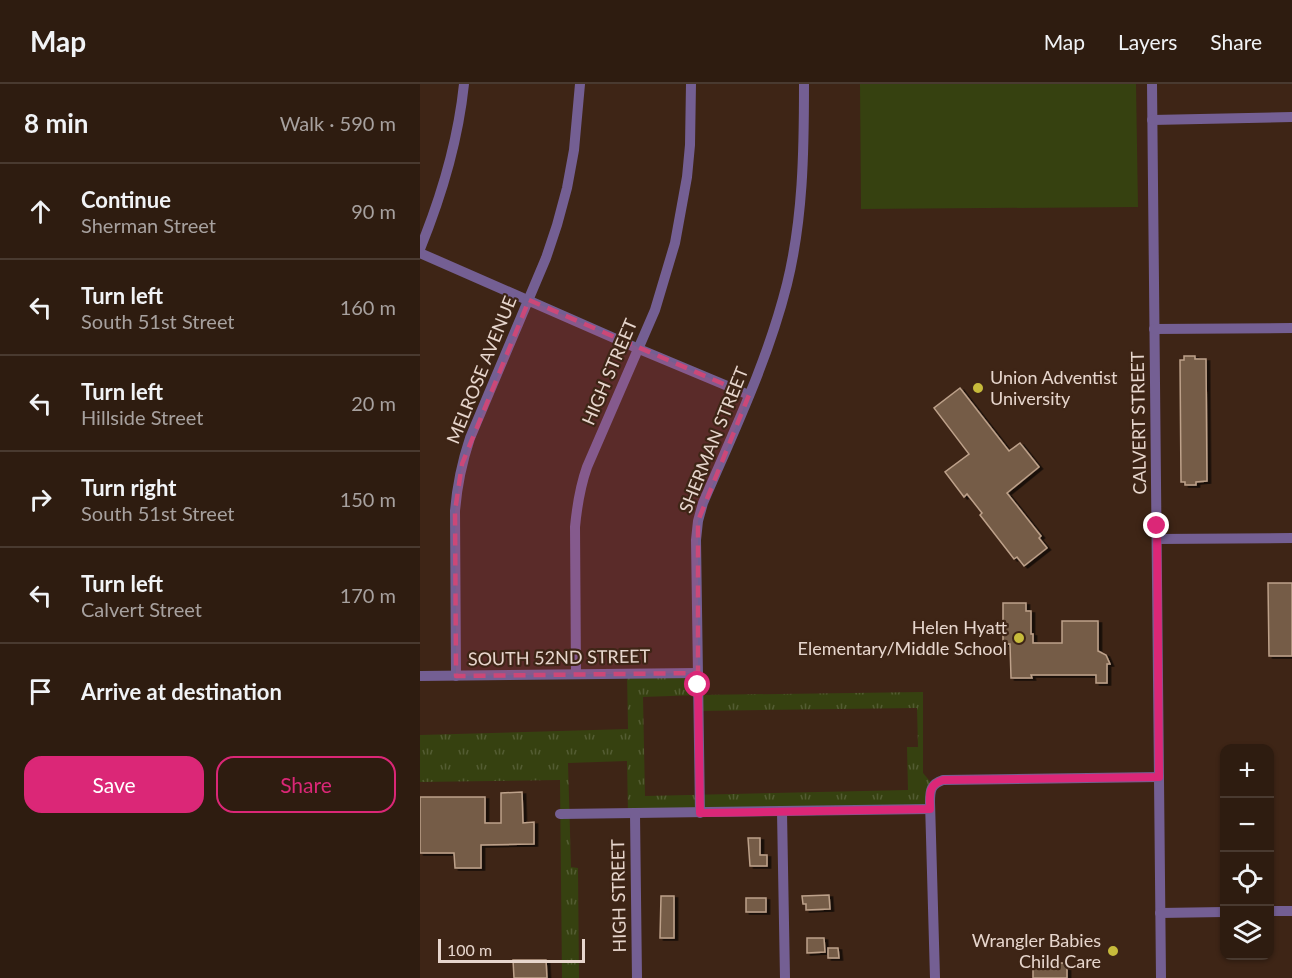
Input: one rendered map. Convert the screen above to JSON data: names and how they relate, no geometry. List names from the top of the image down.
{
  "streets": {
    "street": [
      "MELROSE AVENUE",
      "HIGH STREET",
      "CALVERT STREET",
      "SHERMAN STREET",
      "SOUTH 52ND STREET"
    ]
  },
  "crossings": [
    ["MELROSE AVENUE", "SOUTH 52ND STREET"],
    ["HIGH STREET", "SOUTH 52ND STREET"],
    ["SHERMAN STREET", "SOUTH 52ND STREET"]
  ],
  "places": ["Union Adventist University", "Helen Hyatt Elementary/Middle School", "Wrangler Babies Child Care"],
  "scale_bar": "100 m",
  "page": {
    "header": "Map",
    "nav": ["Map", "Layers", "Share"],
    "heading": ["8 min", "Walk · 590 m"],
    "list": [
      ["Continue", "Sherman Street", "90 m"],
      ["Turn left", "South 51st Street", "160 m"],
      ["Turn left", "Hillside Street", "20 m"],
      ["Turn right", "South 51st Street", "150 m"],
      ["Turn left", "Calvert Street", "170 m"],
      "Arrive at destination"
    ],
    "buttons": ["Save", "Share"],
    "map_buttons": ["+", "−"],
    "scale": "100 m"
  }
}
